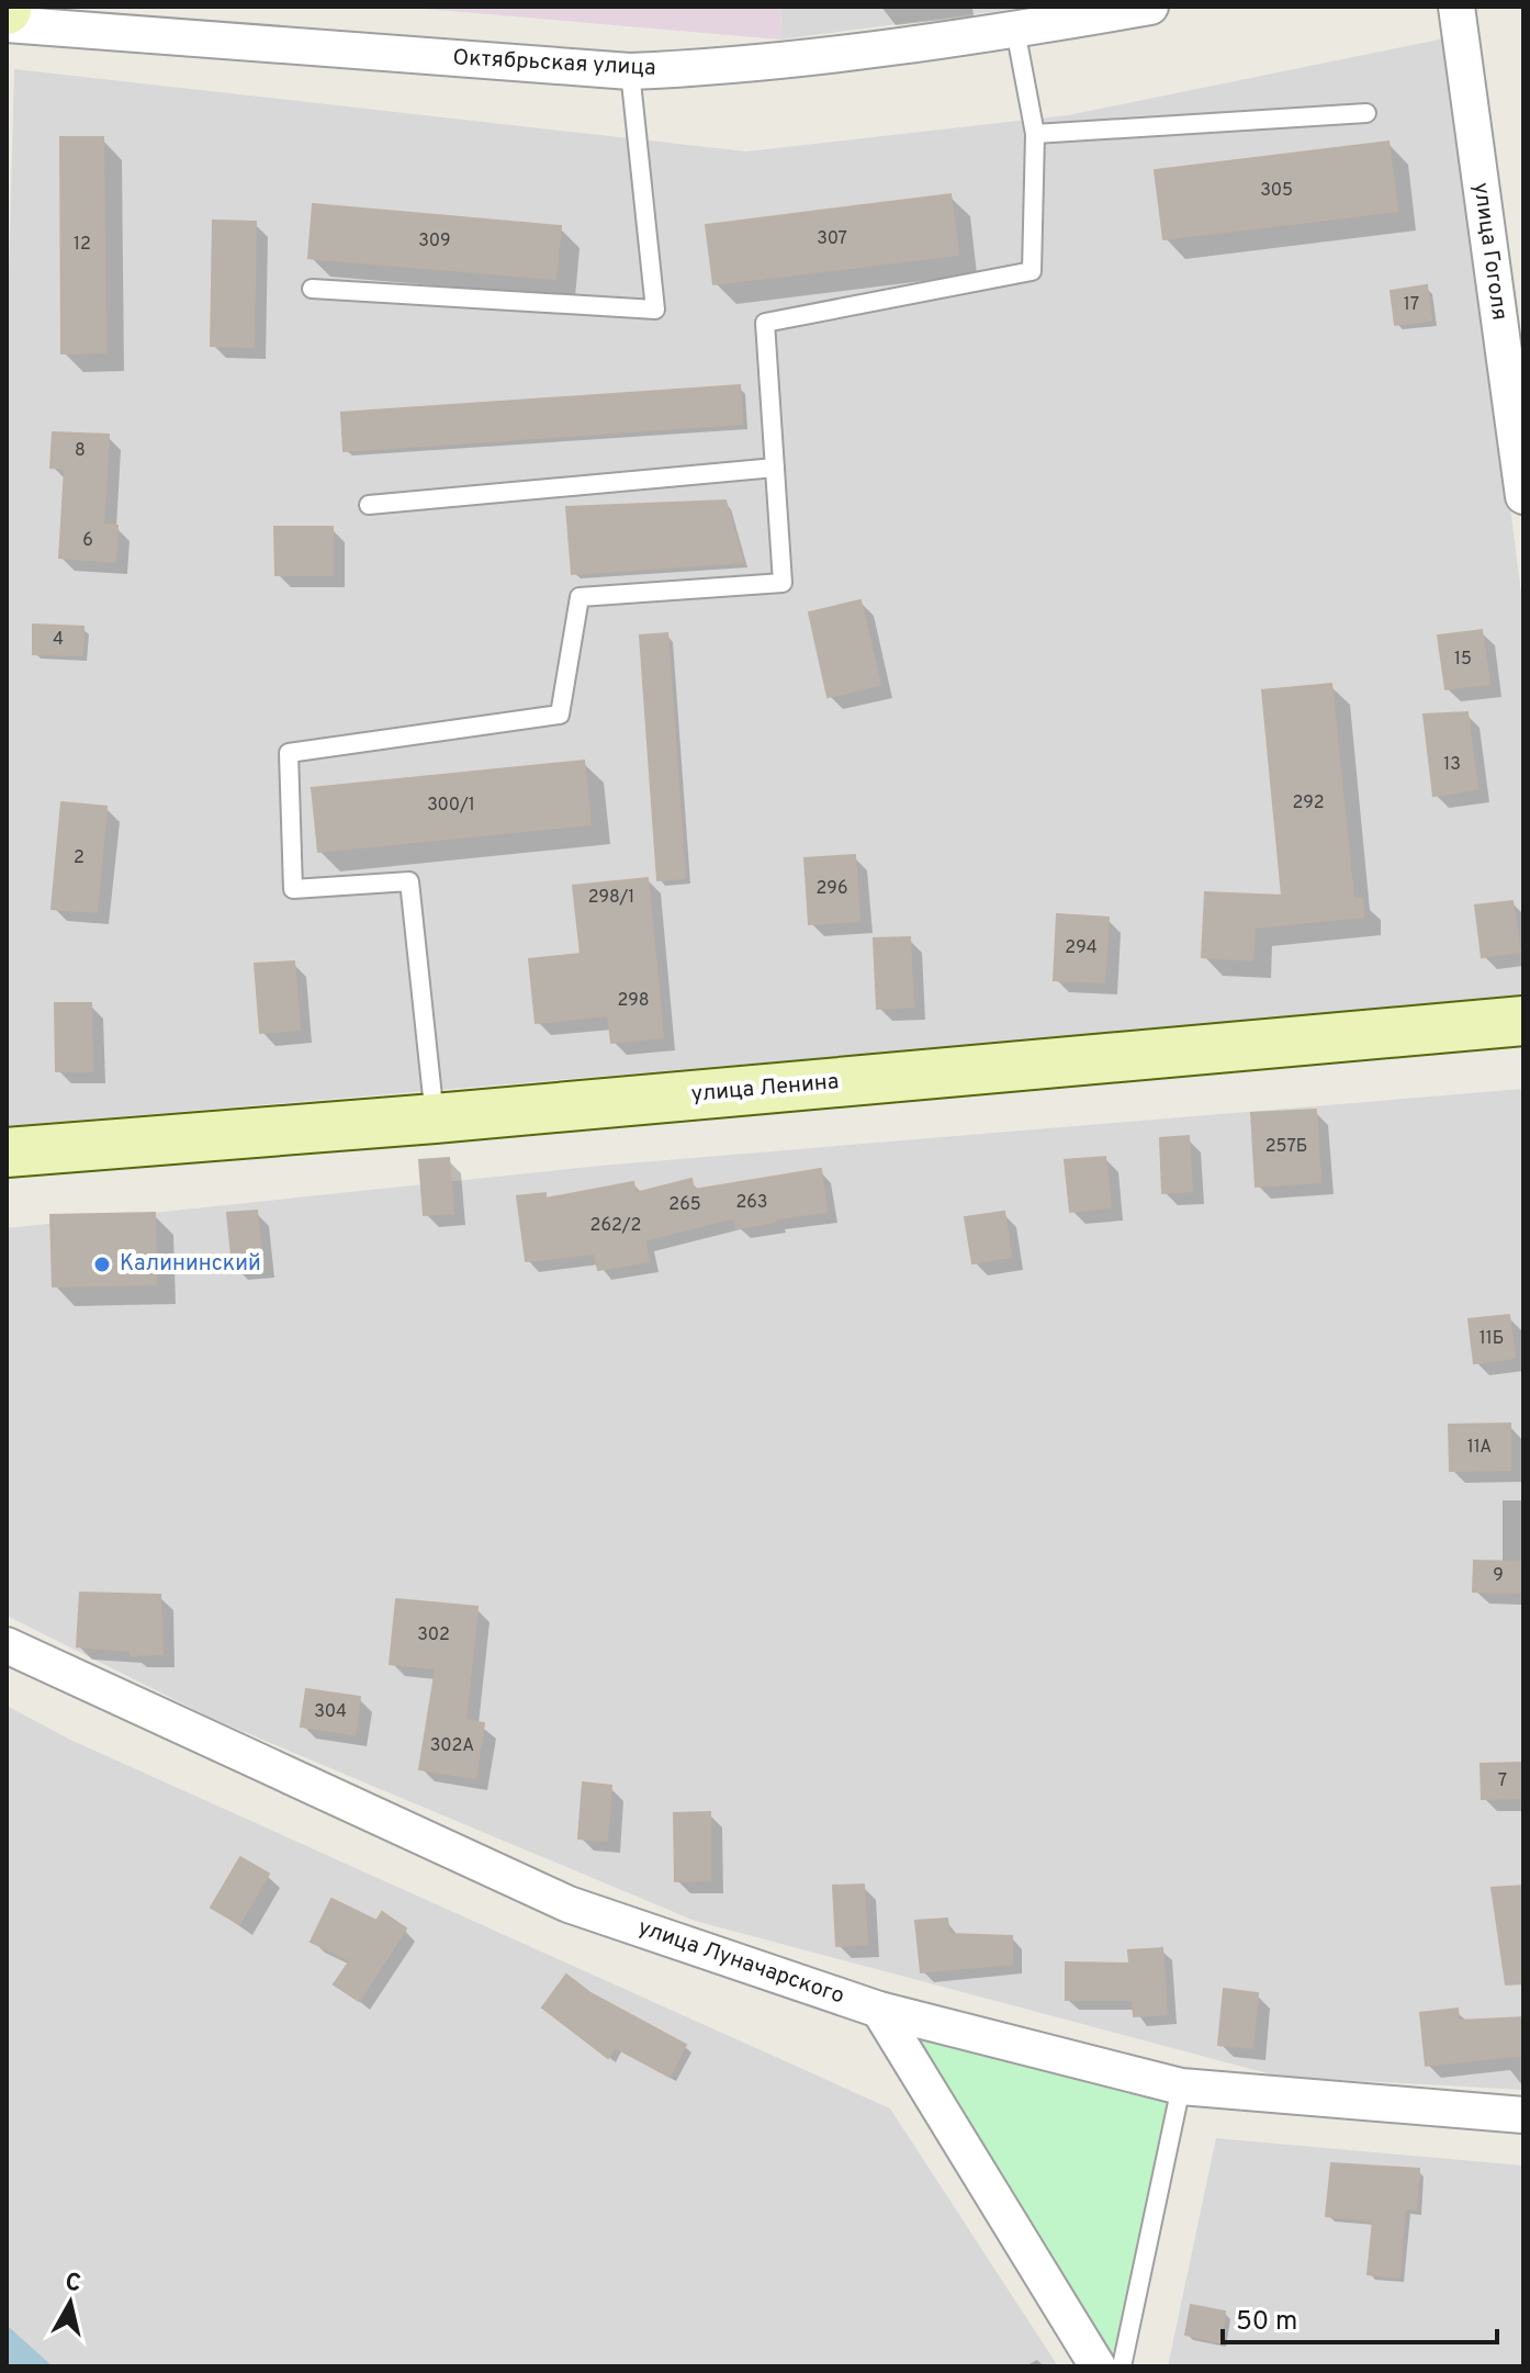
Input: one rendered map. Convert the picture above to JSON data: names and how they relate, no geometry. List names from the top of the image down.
{
  "streets": {
    "street": [
      "Октябрьская улица",
      "улица Гоголя",
      "улица Ленина",
      "улица Луначарского"
    ]
  },
  "places": ["Калининский"],
  "house_numbers": [
    "305",
    "307",
    "309",
    "12",
    "17",
    "8",
    "6",
    "4",
    "15",
    "13",
    "292",
    "300/1",
    "2",
    "296",
    "298/1",
    "294",
    "298",
    "257Б",
    "263",
    "265",
    "262/2",
    "11Б",
    "11А",
    "9",
    "302",
    "304",
    "302А",
    "7"
  ],
  "scale_bar": "50 m",
  "north": "top"
}
